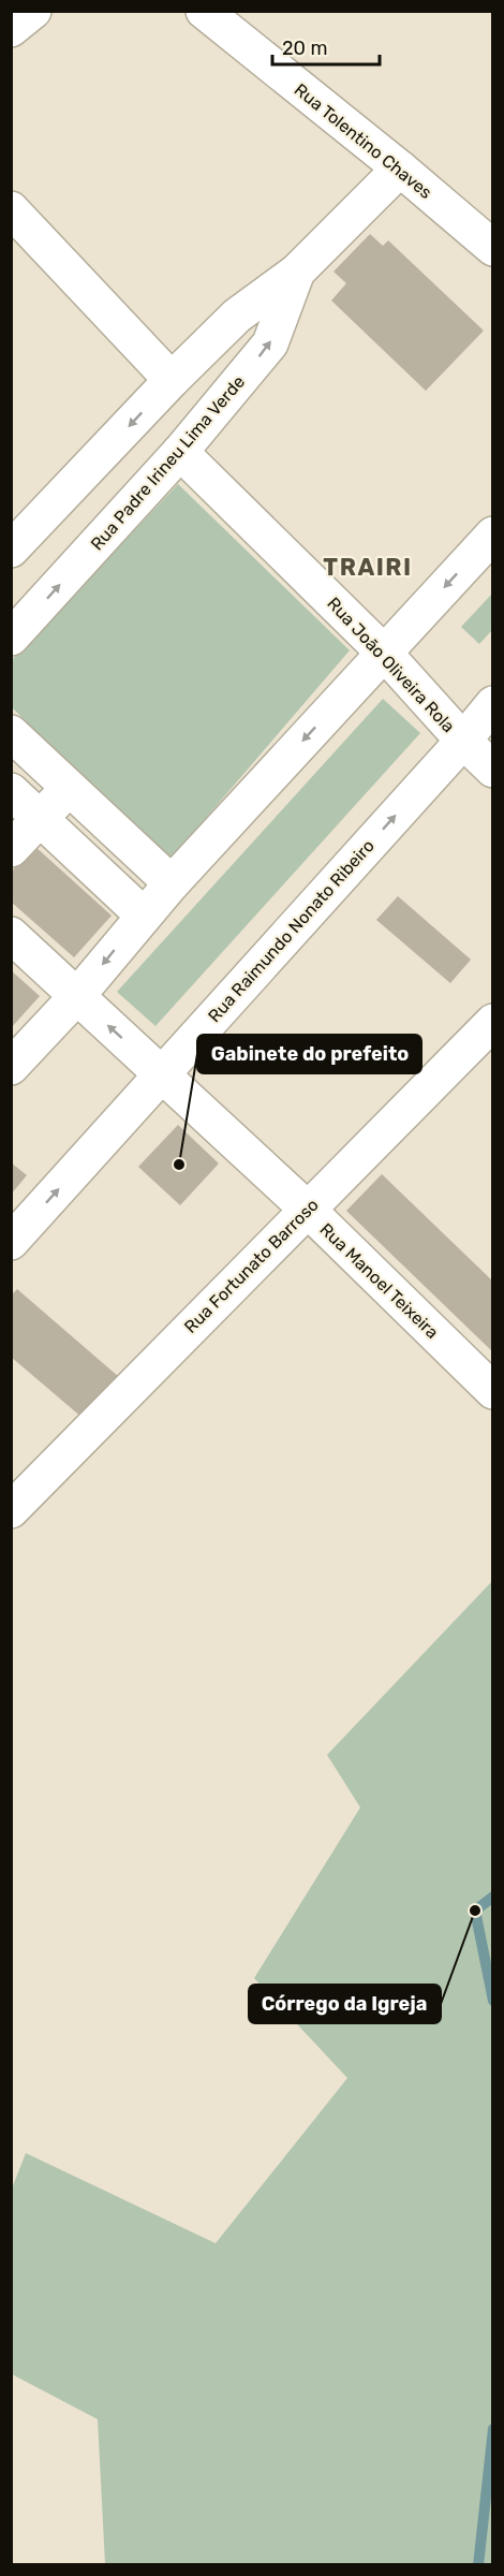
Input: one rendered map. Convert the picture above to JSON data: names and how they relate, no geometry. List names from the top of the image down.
{
  "streets": {
    "street": [
      "Rua Tolentino Chaves",
      "Rua Padre Irineu Lima Verde",
      "Rua João Oliveira Rola",
      "Rua Raimundo Nonato Ribeiro",
      "Rua Fortunato Barroso",
      "Rua Manoel Teixeira"
    ]
  },
  "crossings": [
    ["Rua Tolentino Chaves", "Rua Padre Irineu Lima Verde"],
    ["Rua Padre Irineu Lima Verde", "Rua João Oliveira Rola"],
    ["Rua João Oliveira Rola", "Rua Raimundo Nonato Ribeiro"],
    ["Rua Raimundo Nonato Ribeiro", "Rua Manoel Teixeira"],
    ["Rua Fortunato Barroso", "Rua Manoel Teixeira"]
  ],
  "districts": ["TRAIRI"],
  "places": ["Gabinete do prefeito", "Córrego da Igreja"],
  "scale_bar": "20 m"
}
